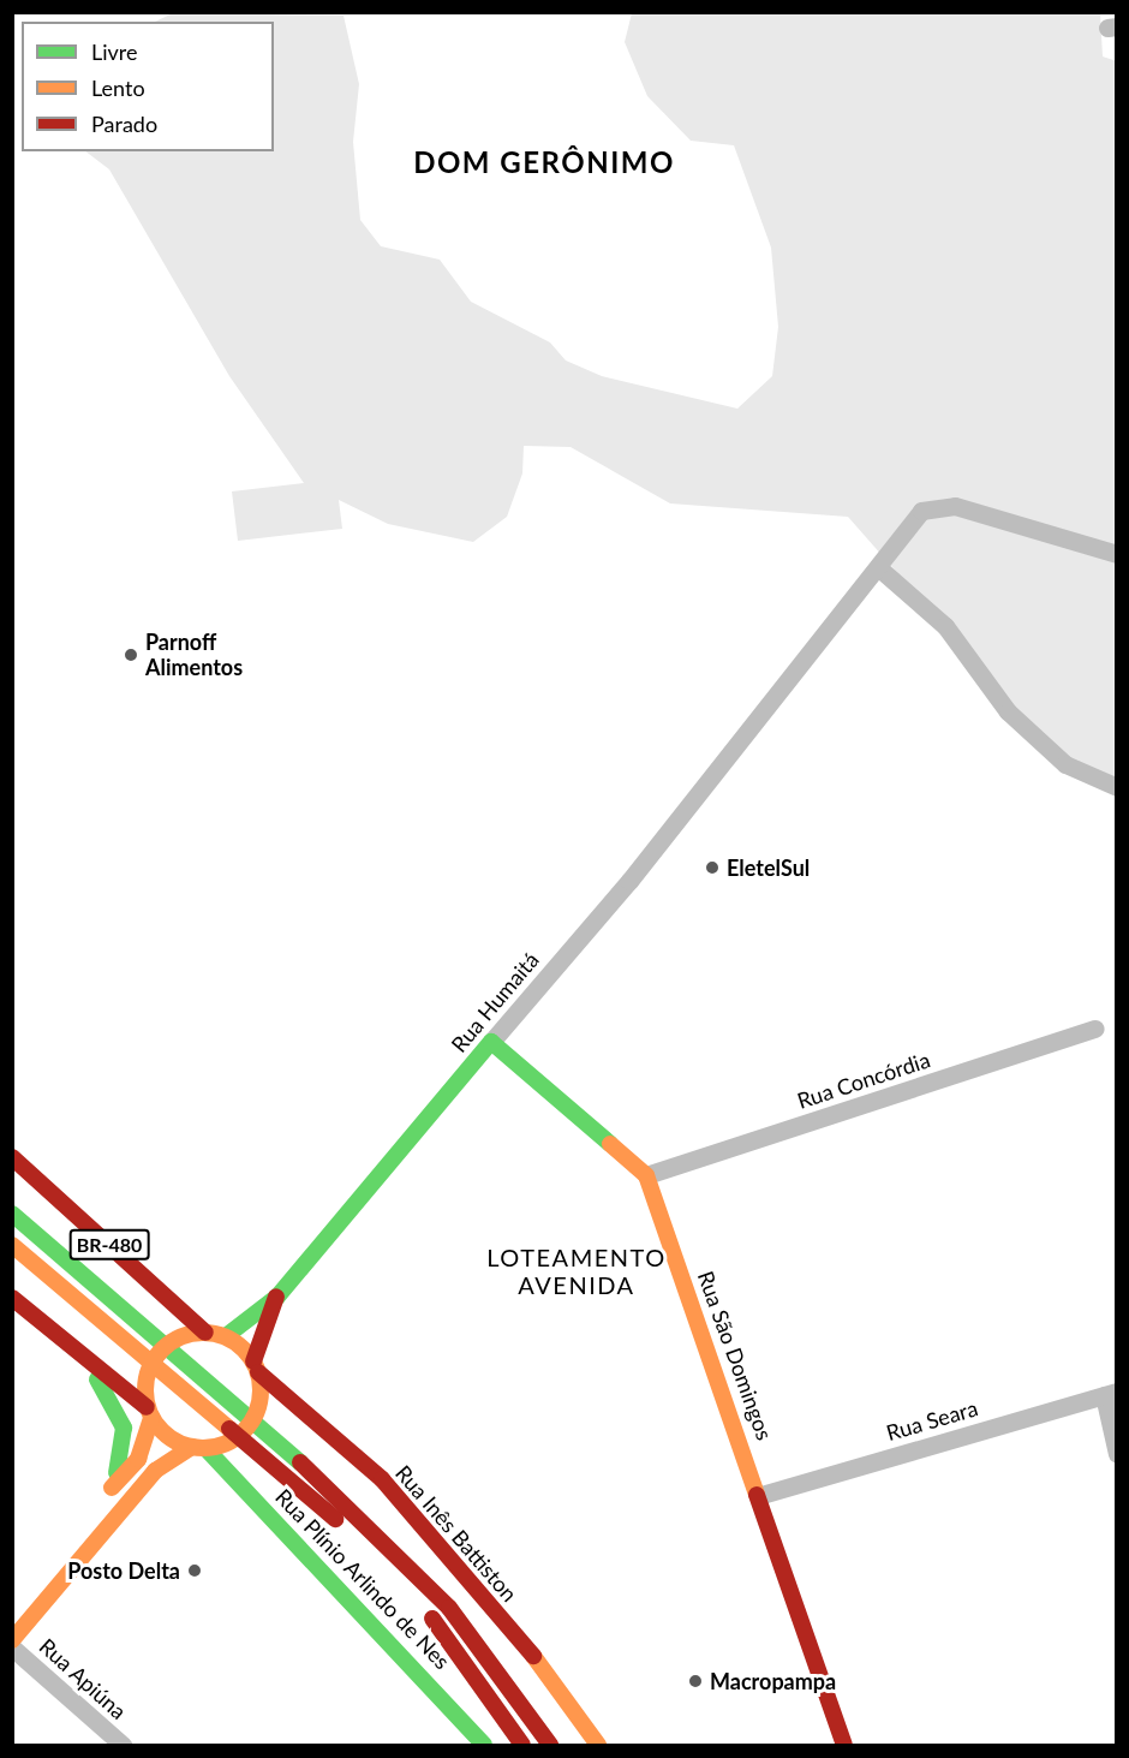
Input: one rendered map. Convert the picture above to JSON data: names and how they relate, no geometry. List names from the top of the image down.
{
  "streets": {
    "main road": [
      "Rua Humaitá",
      "BR-480",
      "Rua São Domingos",
      "Rua Inês Battiston",
      "Rua Plínio Arlindo de Nes"
    ],
    "street": ["Rua Concórdia", "Rua Seara", "Rua Apiúna"]
  },
  "crossings": [
    ["Rua Humaitá", "BR-480"],
    ["Rua Humaitá", "Rua São Domingos"],
    ["Rua Humaitá", "Rua Inês Battiston"],
    ["Rua Humaitá", "Rua Plínio Arlindo de Nes"],
    ["Rua Concórdia", "Rua São Domingos"],
    ["BR-480", "Rua Inês Battiston"],
    ["BR-480", "Rua Plínio Arlindo de Nes"],
    ["Rua São Domingos", "Rua Seara"],
    ["Rua Inês Battiston", "Rua Plínio Arlindo de Nes"]
  ],
  "districts": ["DOM GERÔNIMO", "LOTEAMENTO AVENIDA"],
  "places": [
    "Parnoff Alimentos",
    "EletelSul",
    "Posto Delta",
    "Macropampa"
  ],
  "legend": ["Livre", "Lento", "Parado"]
}
